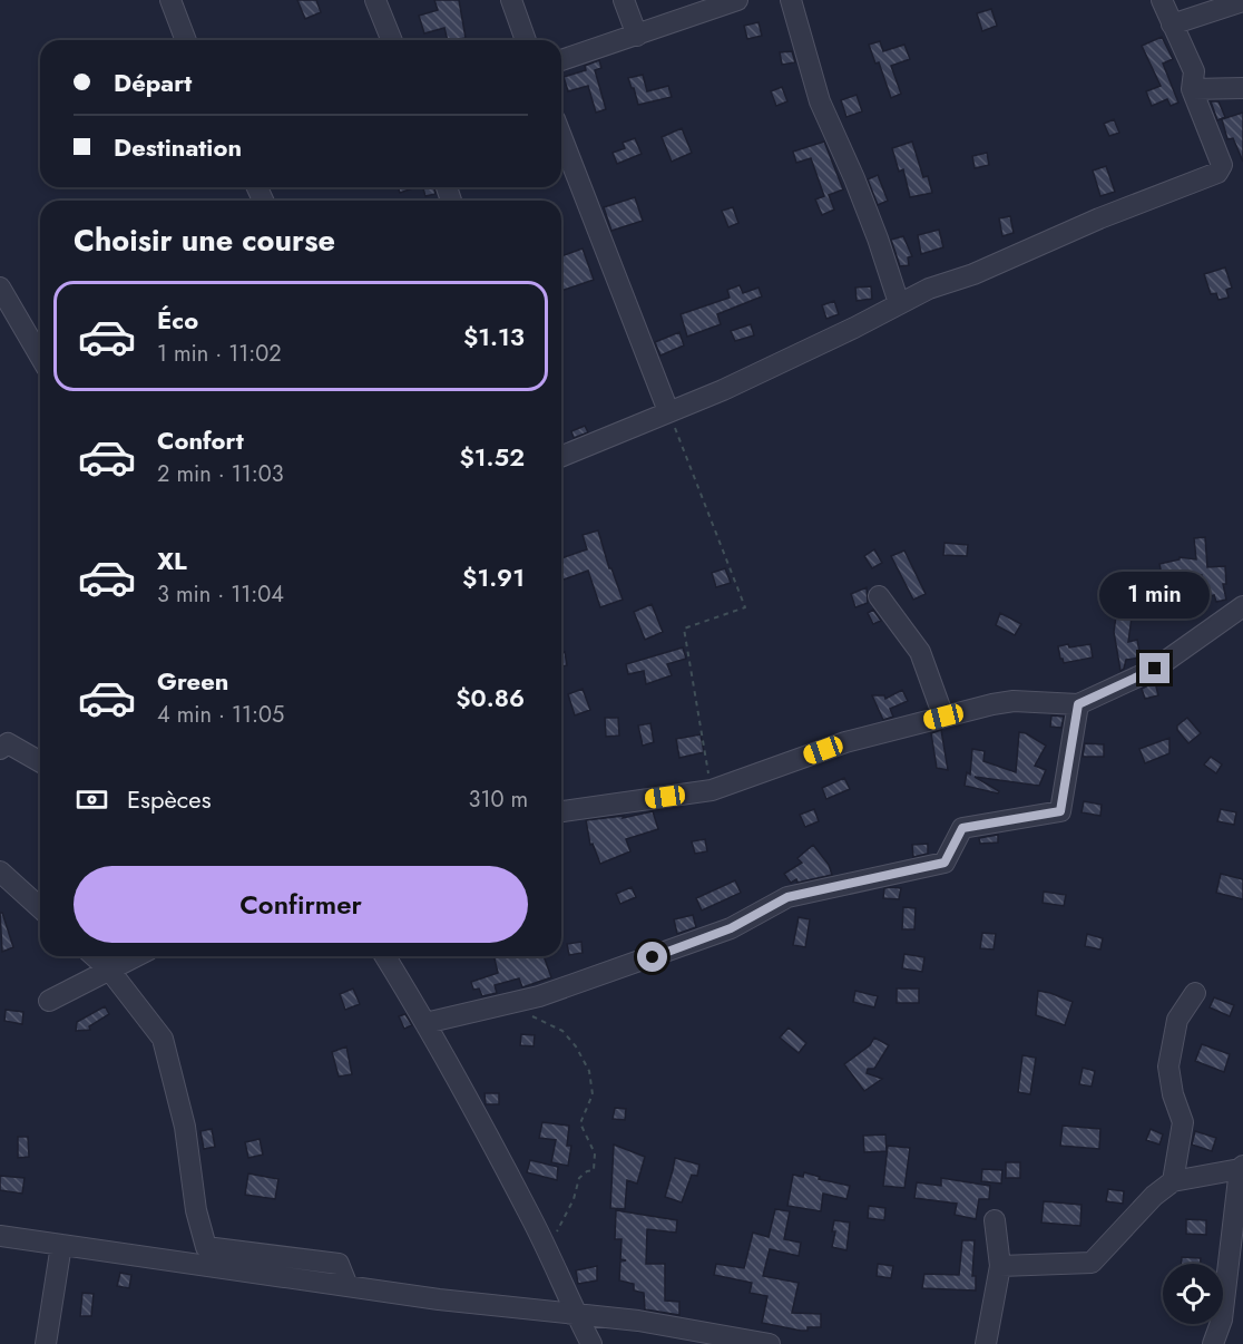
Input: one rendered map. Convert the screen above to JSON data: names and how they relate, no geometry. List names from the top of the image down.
{
  "page": {
    "banner": ["Départ", "Destination"],
    "heading": "Choisir une course",
    "list": [
      {
        "name": "Éco",
        "note": "1 min · 11:02",
        "value": "$1.13"
      },
      {
        "name": "Confort",
        "note": "2 min · 11:03",
        "value": "$1.52"
      },
      {
        "name": "XL",
        "note": "3 min · 11:04",
        "value": "$1.91"
      },
      {
        "name": "Green",
        "note": "4 min · 11:05",
        "value": "$0.86"
      }
    ],
    "bubble": "1 min",
    "pay": ["Espèces", "310 m"],
    "buttons": "Confirmer"
  }
}
